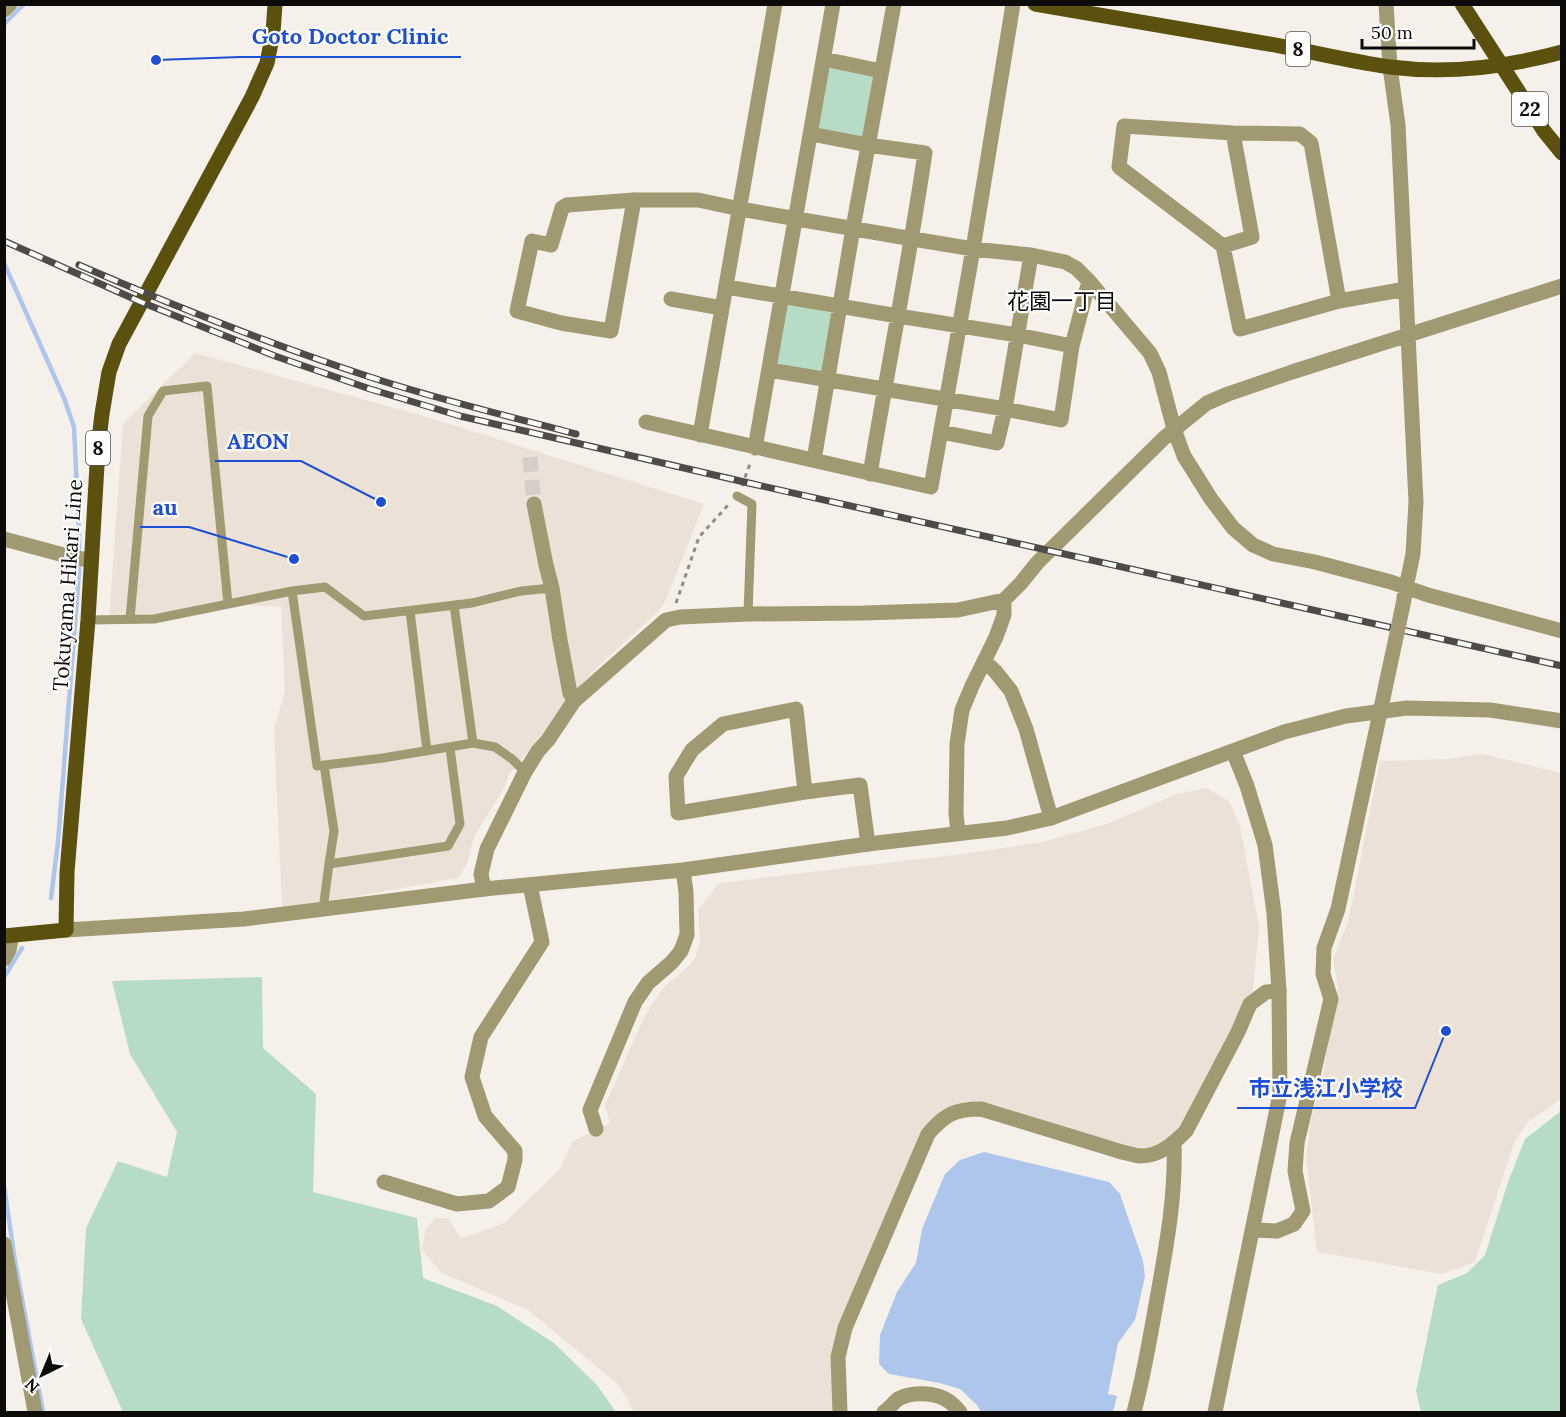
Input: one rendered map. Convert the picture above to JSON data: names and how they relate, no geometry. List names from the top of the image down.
{
  "streets": {
    "main road": ["8", "22", "Tokuyama Hikari Line"]
  },
  "crossings": [
    ["8", "22"]
  ],
  "districts": ["花園一丁目"],
  "places": [
    "Goto Doctor Clinic",
    "AEON",
    "au",
    "市立浅江小学校"
  ],
  "scale_bar": "50 m",
  "north": "bottom left"
}
